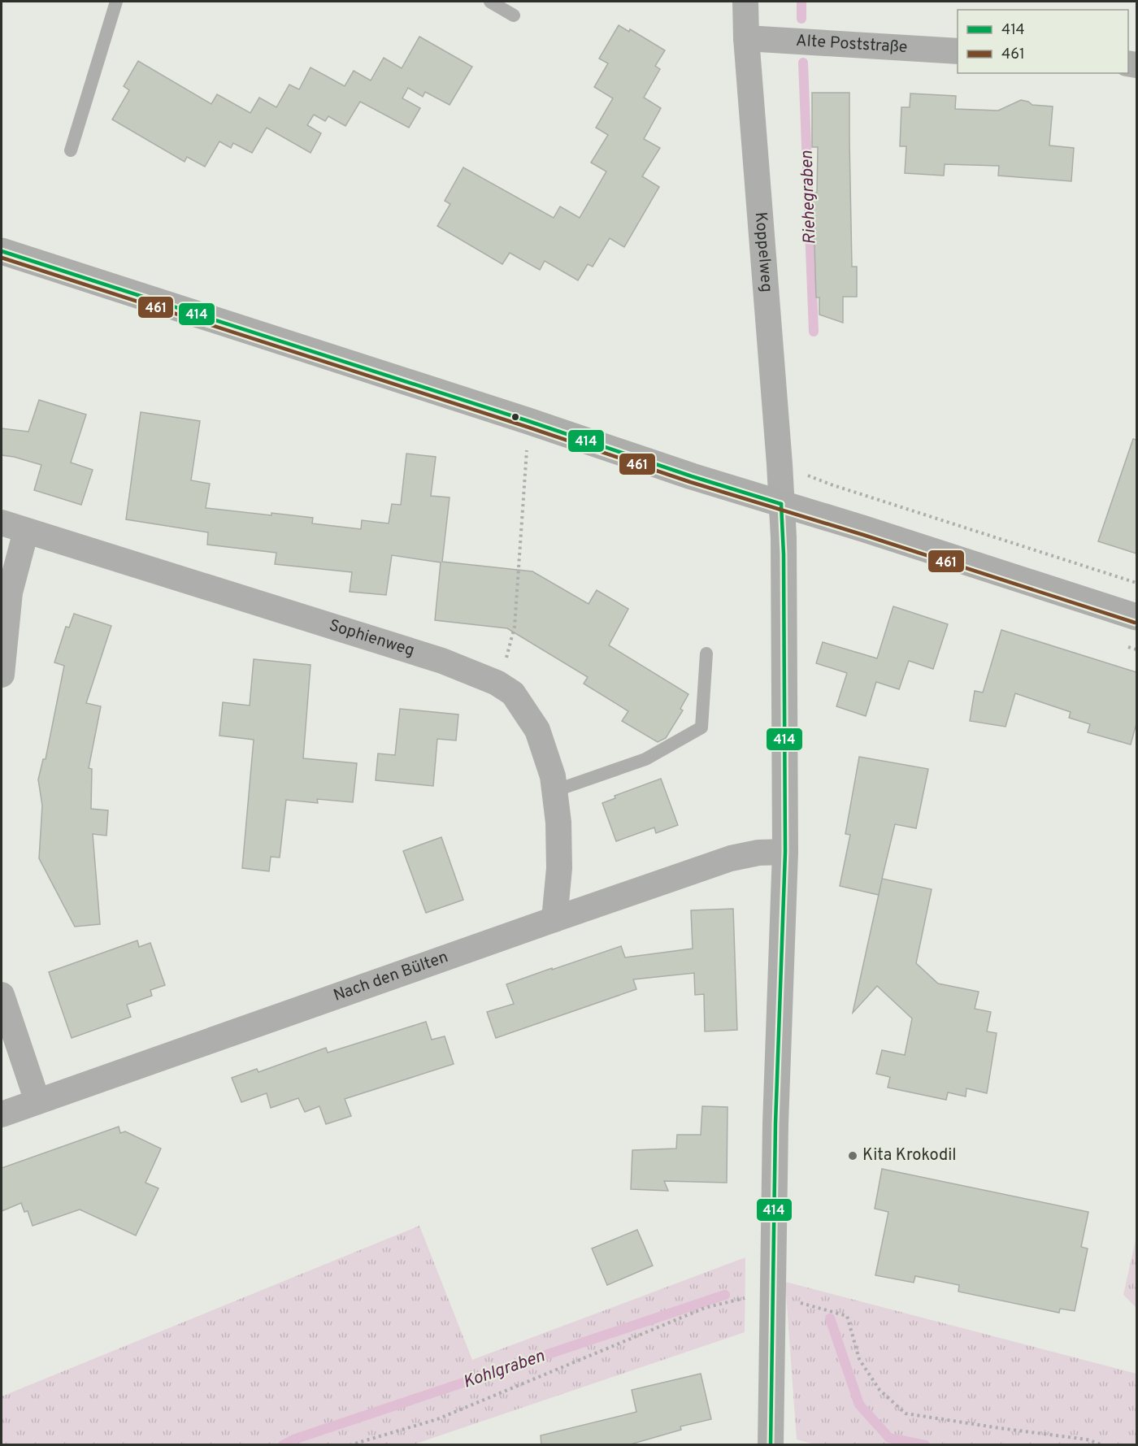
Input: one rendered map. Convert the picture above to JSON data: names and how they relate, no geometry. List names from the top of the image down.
{
  "streets": {
    "street": [
      "Alte Poststraße",
      "Koppelweg",
      "Sophienweg",
      "Nach den Bülten"
    ]
  },
  "crossings": [
    ["Alte Poststraße", "Koppelweg"],
    ["Koppelweg", "Nach den Bülten"],
    ["Sophienweg", "Nach den Bülten"]
  ],
  "water": ["Riehegraben", "Kohlgraben"],
  "places": ["Kita Krokodil"],
  "lines": ["transit line 414", "transit line 461"],
  "legend": ["414", "461"]
}
